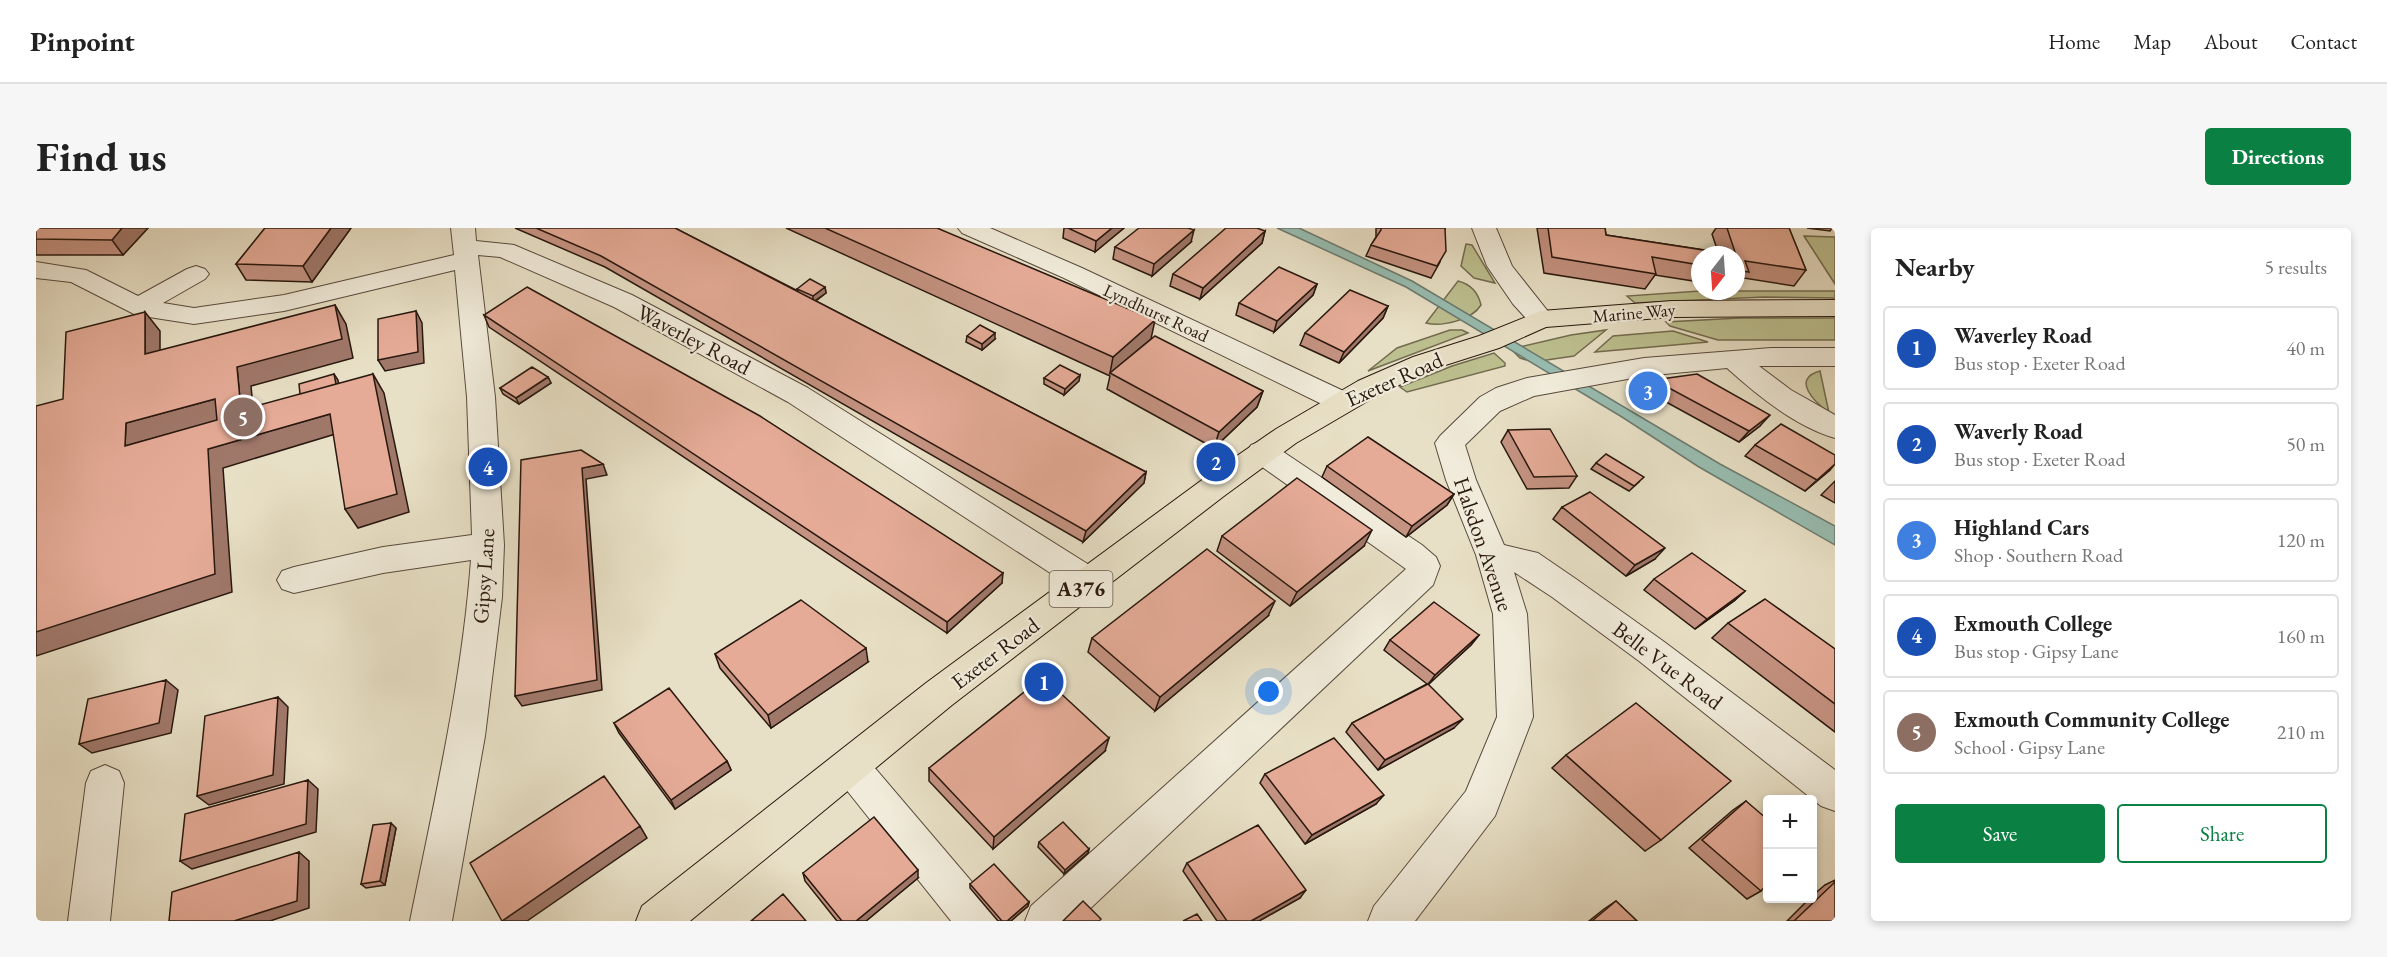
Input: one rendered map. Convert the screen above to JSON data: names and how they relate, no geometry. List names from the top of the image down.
{
  "streets": {
    "highway": ["Marine Way", "Exeter Road", "A376"],
    "street": [
      "Lyndhurst Road",
      "Waverley Road",
      "Halsdon Avenue",
      "Gipsy Lane",
      "Belle Vue Road"
    ]
  },
  "crossings": [
    ["Lyndhurst Road", "Exeter Road"],
    ["Marine Way", "Exeter Road"],
    ["Waverley Road", "Exeter Road"],
    ["Waverley Road", "Gipsy Lane"],
    ["Halsdon Avenue", "Belle Vue Road"]
  ],
  "north": "bottom",
  "page": {
    "header": "Pinpoint",
    "nav": [
      "Home",
      "Map",
      "About",
      "Contact"
    ],
    "buttons": [
      "Directions",
      ["Save", "Share"]
    ],
    "title": "Find us",
    "heading": ["Nearby", "5 results"],
    "list": [
      {
        "mark": "1",
        "name": "Waverley Road",
        "note": "Bus stop · Exeter Road",
        "value": "40 m"
      },
      {
        "mark": "2",
        "name": "Waverly Road",
        "note": "Bus stop · Exeter Road",
        "value": "50 m"
      },
      {
        "mark": "3",
        "name": "Highland Cars",
        "note": "Shop · Southern Road",
        "value": "120 m"
      },
      {
        "mark": "4",
        "name": "Exmouth College",
        "note": "Bus stop · Gipsy Lane",
        "value": "160 m"
      },
      {
        "mark": "5",
        "name": "Exmouth Community College",
        "note": "School · Gipsy Lane",
        "value": "210 m"
      }
    ],
    "pins": [
      "3",
      "5",
      "2",
      "4",
      "1"
    ],
    "map_buttons": ["+", "−"]
  }
}
